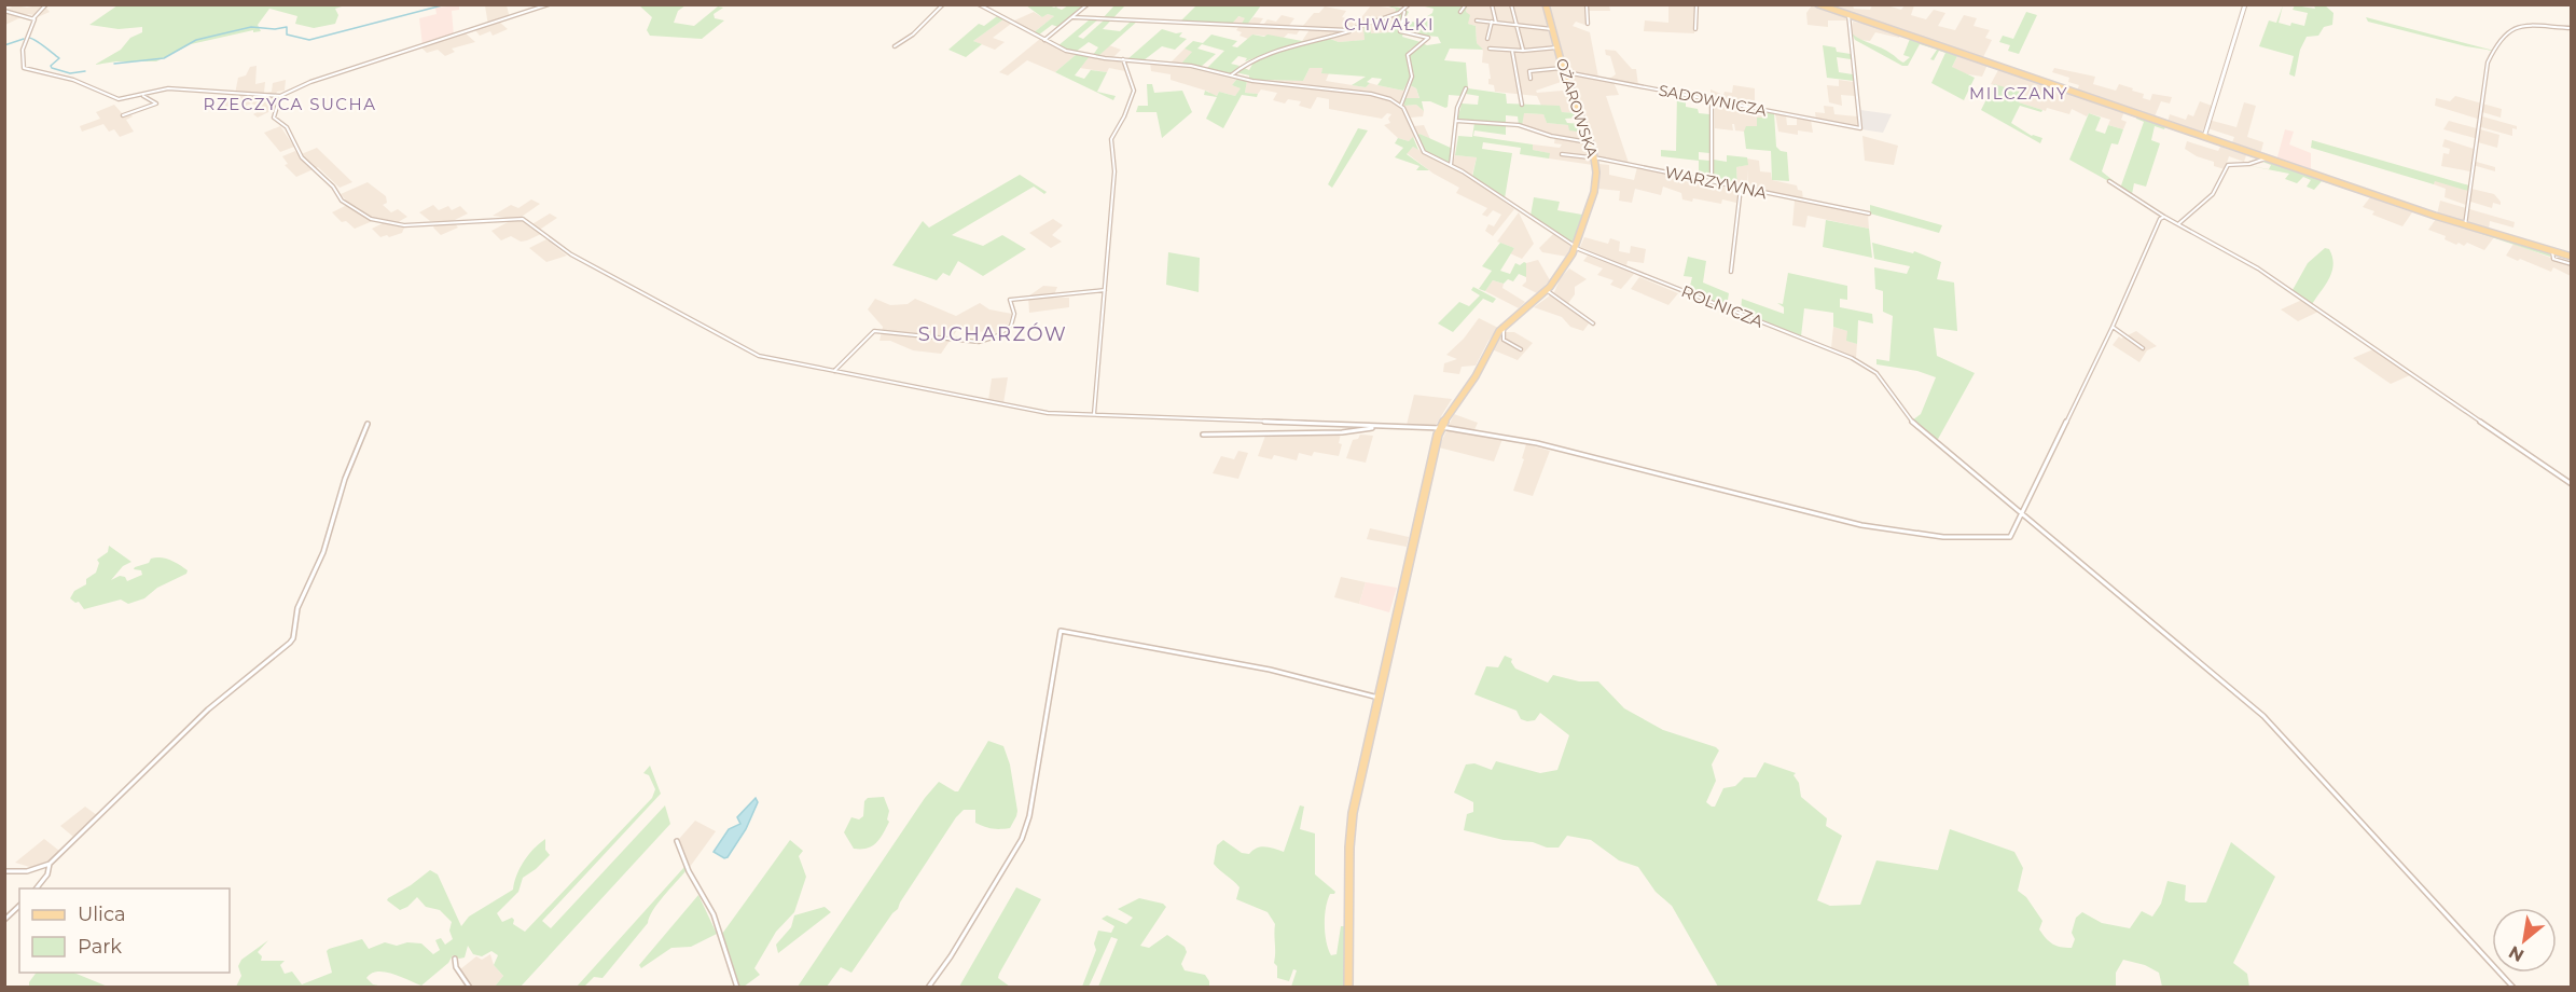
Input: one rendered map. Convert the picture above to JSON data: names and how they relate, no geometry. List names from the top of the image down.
{
  "streets": {
    "main road": ["OŻAROWSKA"],
    "street": ["SADOWNICZA", "WARZYWNA", "ROLNICZA"]
  },
  "crossings": [
    ["SADOWNICZA", "OŻAROWSKA"],
    ["OŻAROWSKA", "WARZYWNA"],
    ["OŻAROWSKA", "ROLNICZA"]
  ],
  "districts": [
    "CHWAŁKI",
    "MILCZANY",
    "RZECZYCA SUCHA",
    "SUCHARZÓW"
  ],
  "legend": ["Ulica", "Park"],
  "north": "bottom left"
}
